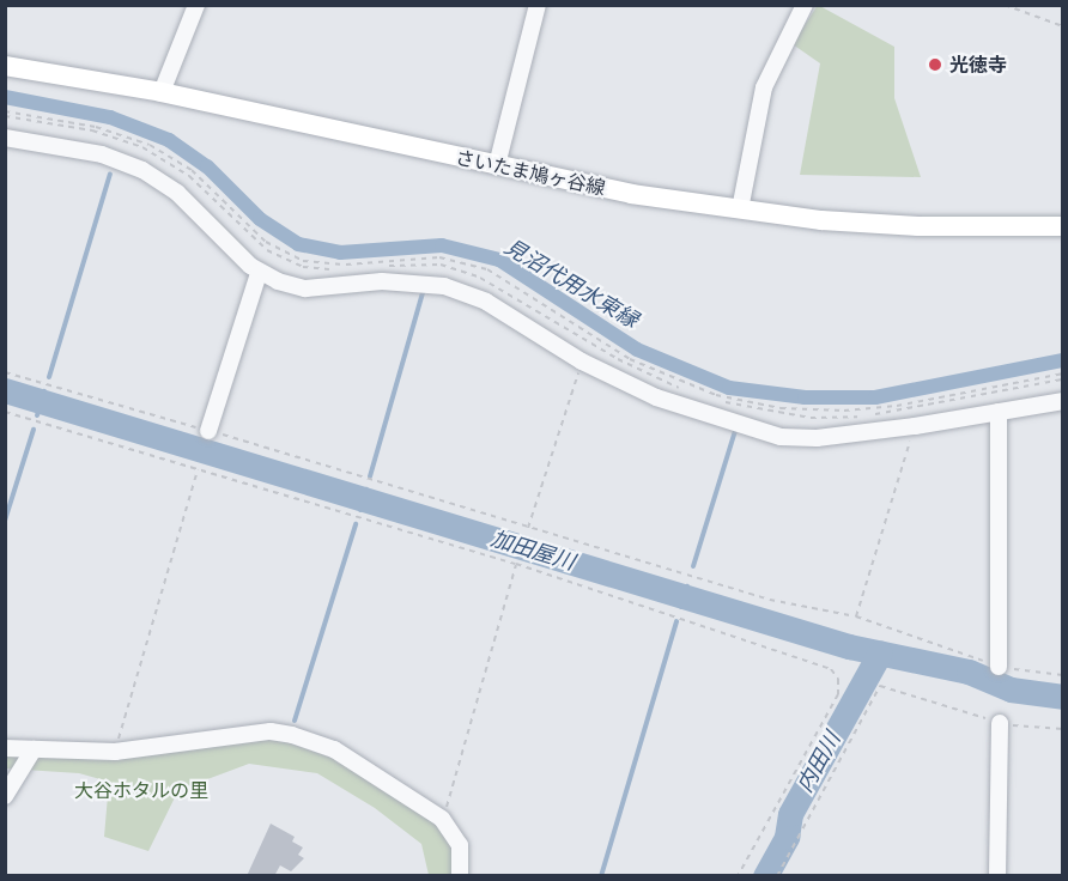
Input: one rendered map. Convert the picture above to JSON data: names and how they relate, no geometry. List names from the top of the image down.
{
  "streets": {
    "main road": ["さいたま鳩ヶ谷線"]
  },
  "water": ["見沼代用水東縁", "加田屋川", "内田川"],
  "parks": ["大谷ホタルの里"],
  "places": ["光徳寺"]
}
